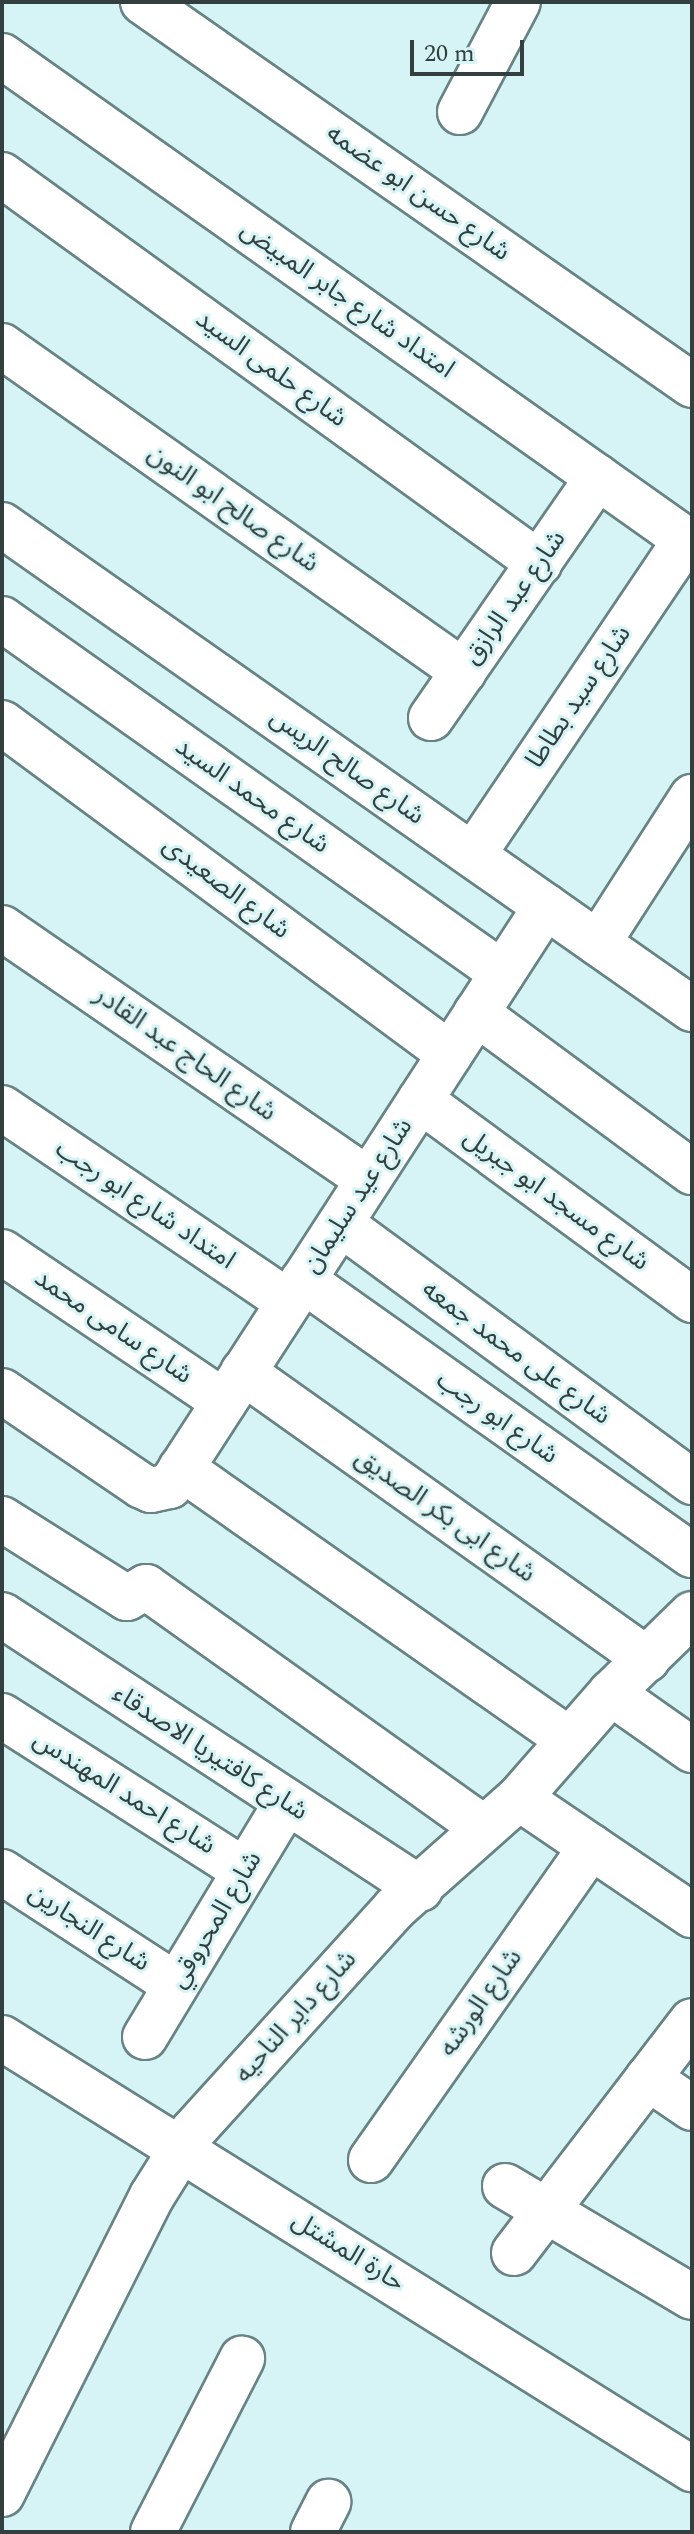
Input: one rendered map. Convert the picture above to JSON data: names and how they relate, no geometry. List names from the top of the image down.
{
  "streets": {
    "street": [
      "شارع حسن ابو عضمه",
      "امتداد شارع جابر المبيض",
      "شارع حلمى السيد",
      "شارع صالح ابو النون",
      "شارع عبد الرازق",
      "شارع سيد بطاطا",
      "شارع صالح الريس",
      "شارع محمد السيد",
      "شارع الصعيدى",
      "شارع الحاج عبد القادر",
      "شارع عيد سليمان",
      "شارع مسجد ابو جبريل",
      "امتداد شارع ابو رجب",
      "شارع سامى محمد",
      "شارع على محمد جمعه",
      "شارع ابو رجب",
      "شارع ابى بكر الصديق",
      "شارع كافتيريا الاصدقاء",
      "شارع احمد المهندس",
      "شارع المحروقي",
      "شارع النجارين",
      "شارع الورشه",
      "شارع داير الناحيه",
      "حارة المشتل"
    ]
  },
  "crossings": [
    ["امتداد شارع جابر المبيض", "شارع عبد الرازق"],
    ["امتداد شارع جابر المبيض", "شارع سيد بطاطا"],
    ["شارع حلمى السيد", "شارع عبد الرازق"],
    ["شارع صالح ابو النون", "شارع عبد الرازق"],
    ["شارع سيد بطاطا", "شارع صالح الريس"],
    ["شارع صالح الريس", "شارع عيد سليمان"],
    ["شارع محمد السيد", "شارع عيد سليمان"],
    ["شارع الصعيدى", "شارع عيد سليمان"],
    ["شارع الحاج عبد القادر", "شارع عيد سليمان"],
    ["شارع عيد سليمان", "شارع مسجد ابو جبريل"],
    ["شارع عيد سليمان", "امتداد شارع ابو رجب"],
    ["شارع عيد سليمان", "شارع سامى محمد"],
    ["شارع عيد سليمان", "شارع على محمد جمعه"],
    ["شارع عيد سليمان", "شارع ابو رجب"],
    ["شارع عيد سليمان", "شارع ابى بكر الصديق"],
    ["امتداد شارع ابو رجب", "شارع ابو رجب"],
    ["شارع سامى محمد", "شارع ابى بكر الصديق"],
    ["شارع ابى بكر الصديق", "شارع داير الناحيه"],
    ["شارع كافتيريا الاصدقاء", "شارع المحروقي"],
    ["شارع كافتيريا الاصدقاء", "شارع داير الناحيه"],
    ["شارع احمد المهندس", "شارع المحروقي"],
    ["شارع المحروقي", "شارع النجارين"],
    ["شارع داير الناحيه", "حارة المشتل"]
  ],
  "scale_bar": "20 m"
}
